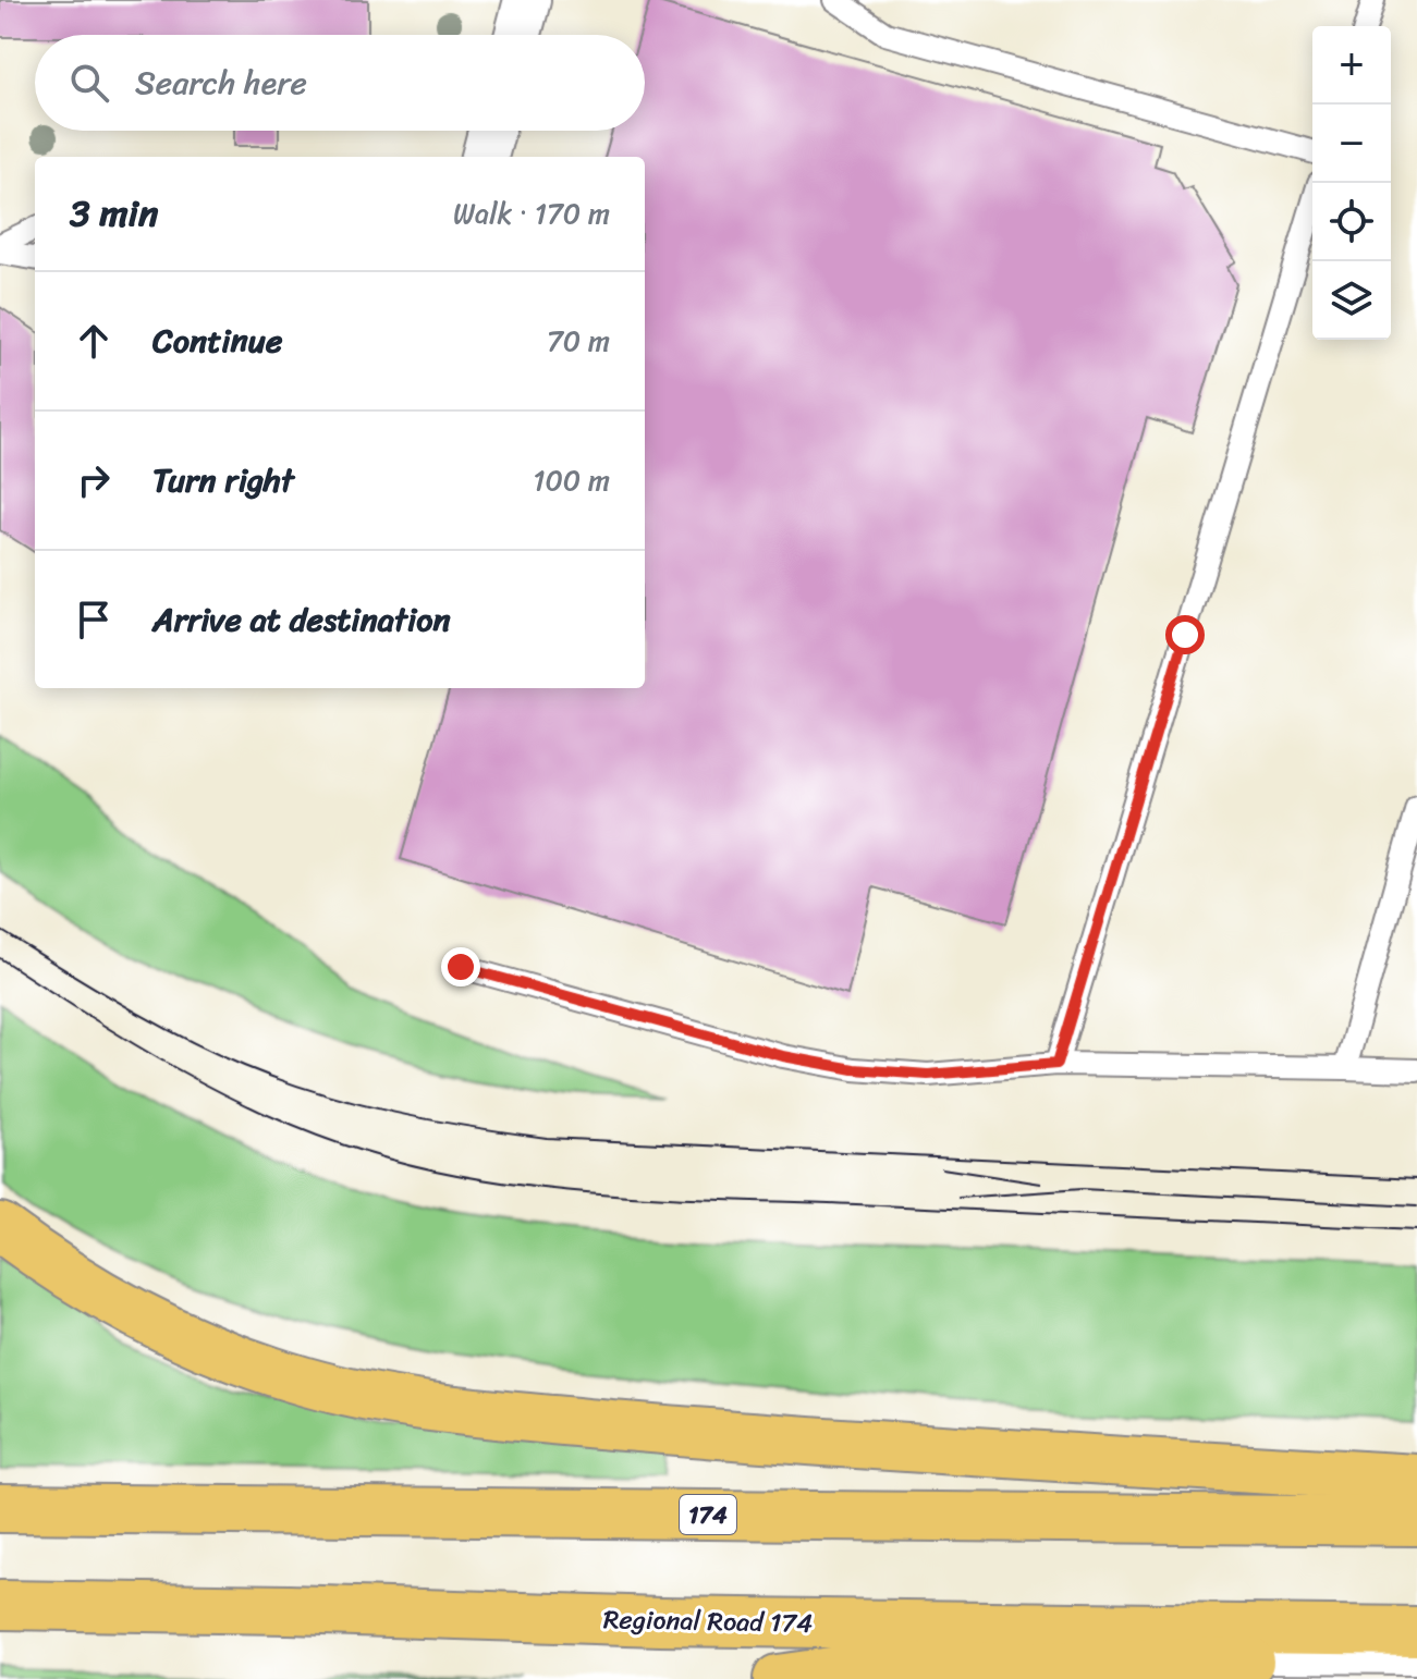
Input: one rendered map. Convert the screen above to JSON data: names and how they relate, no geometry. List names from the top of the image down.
{
  "streets": {
    "highway": ["174", "Regional Road 174"]
  },
  "page": {
    "map_buttons": ["+", "−"],
    "search": "Search here",
    "heading": ["3 min", "Walk · 170 m"],
    "list": [
      ["Continue", "70 m"],
      ["Turn right", "100 m"],
      "Arrive at destination"
    ]
  }
}
